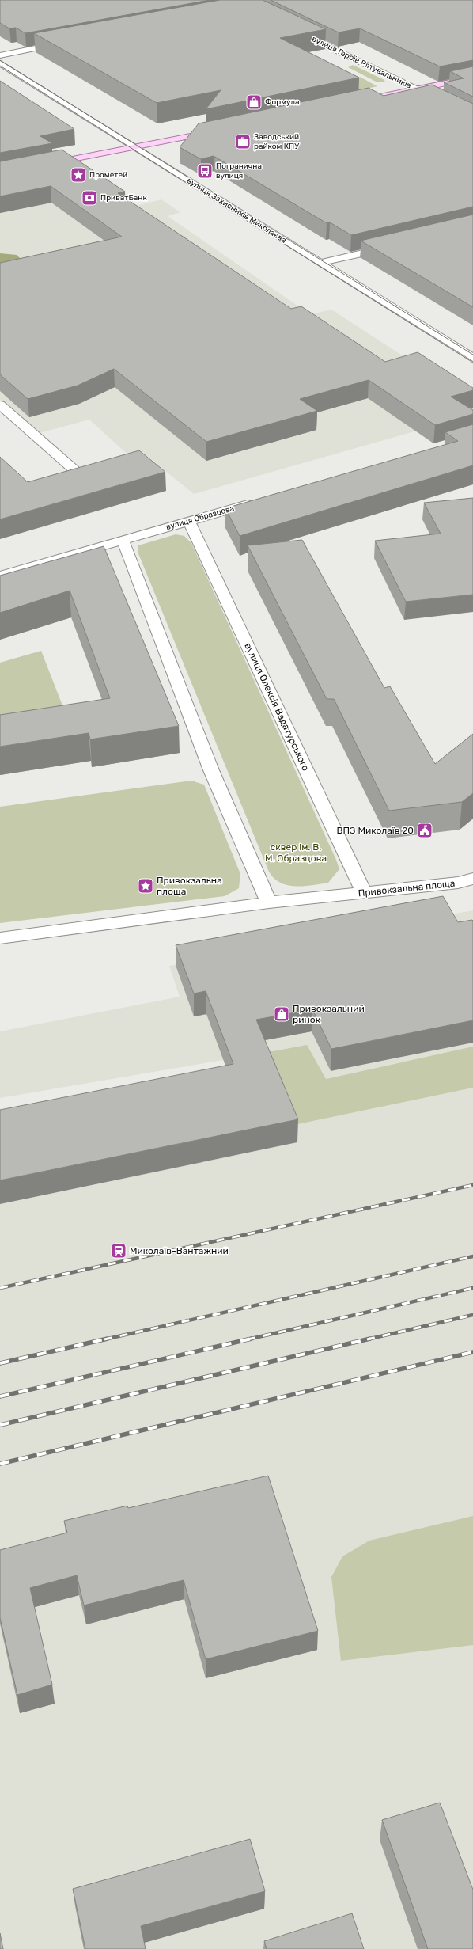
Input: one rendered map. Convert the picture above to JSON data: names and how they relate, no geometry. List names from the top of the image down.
{
  "streets": {
    "street": [
      "вулиця Героїв Рятувальників",
      "вулиця Захисників Миколаєва",
      "вулиця Образцова",
      "вулиця Олексія Вадатурського",
      "Привокзальна площа"
    ]
  },
  "crossings": [
    ["вулиця Образцова", "вулиця Олексія Вадатурського"],
    ["вулиця Олексія Вадатурського", "Привокзальна площа"]
  ],
  "parks": ["сквер ім. В. М. Образцова"],
  "places": {
    "shop": ["Формула", "Привокзальний ринок"],
    "office": ["Заводський райком КПУ"],
    "bus stop": ["Погранична вулиця"],
    "place": ["Прометей", "Привокзальна площа"],
    "bank": ["ПриватБанк"],
    "public building": ["ВПЗ Миколаїв 20"],
    "station": ["Миколаїв-Вантажний"]
  }
}
